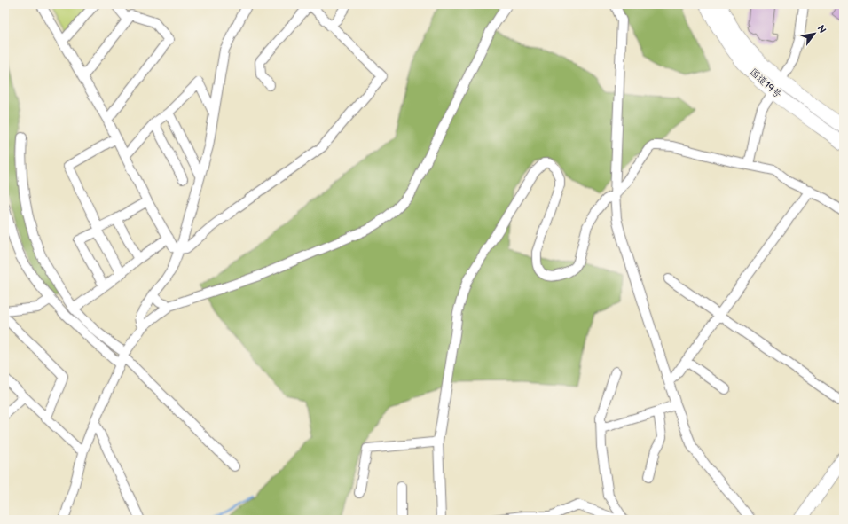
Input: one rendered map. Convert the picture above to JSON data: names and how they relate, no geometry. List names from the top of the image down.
{
  "streets": {
    "highway": ["国道19号"]
  },
  "north": "top right"
}
